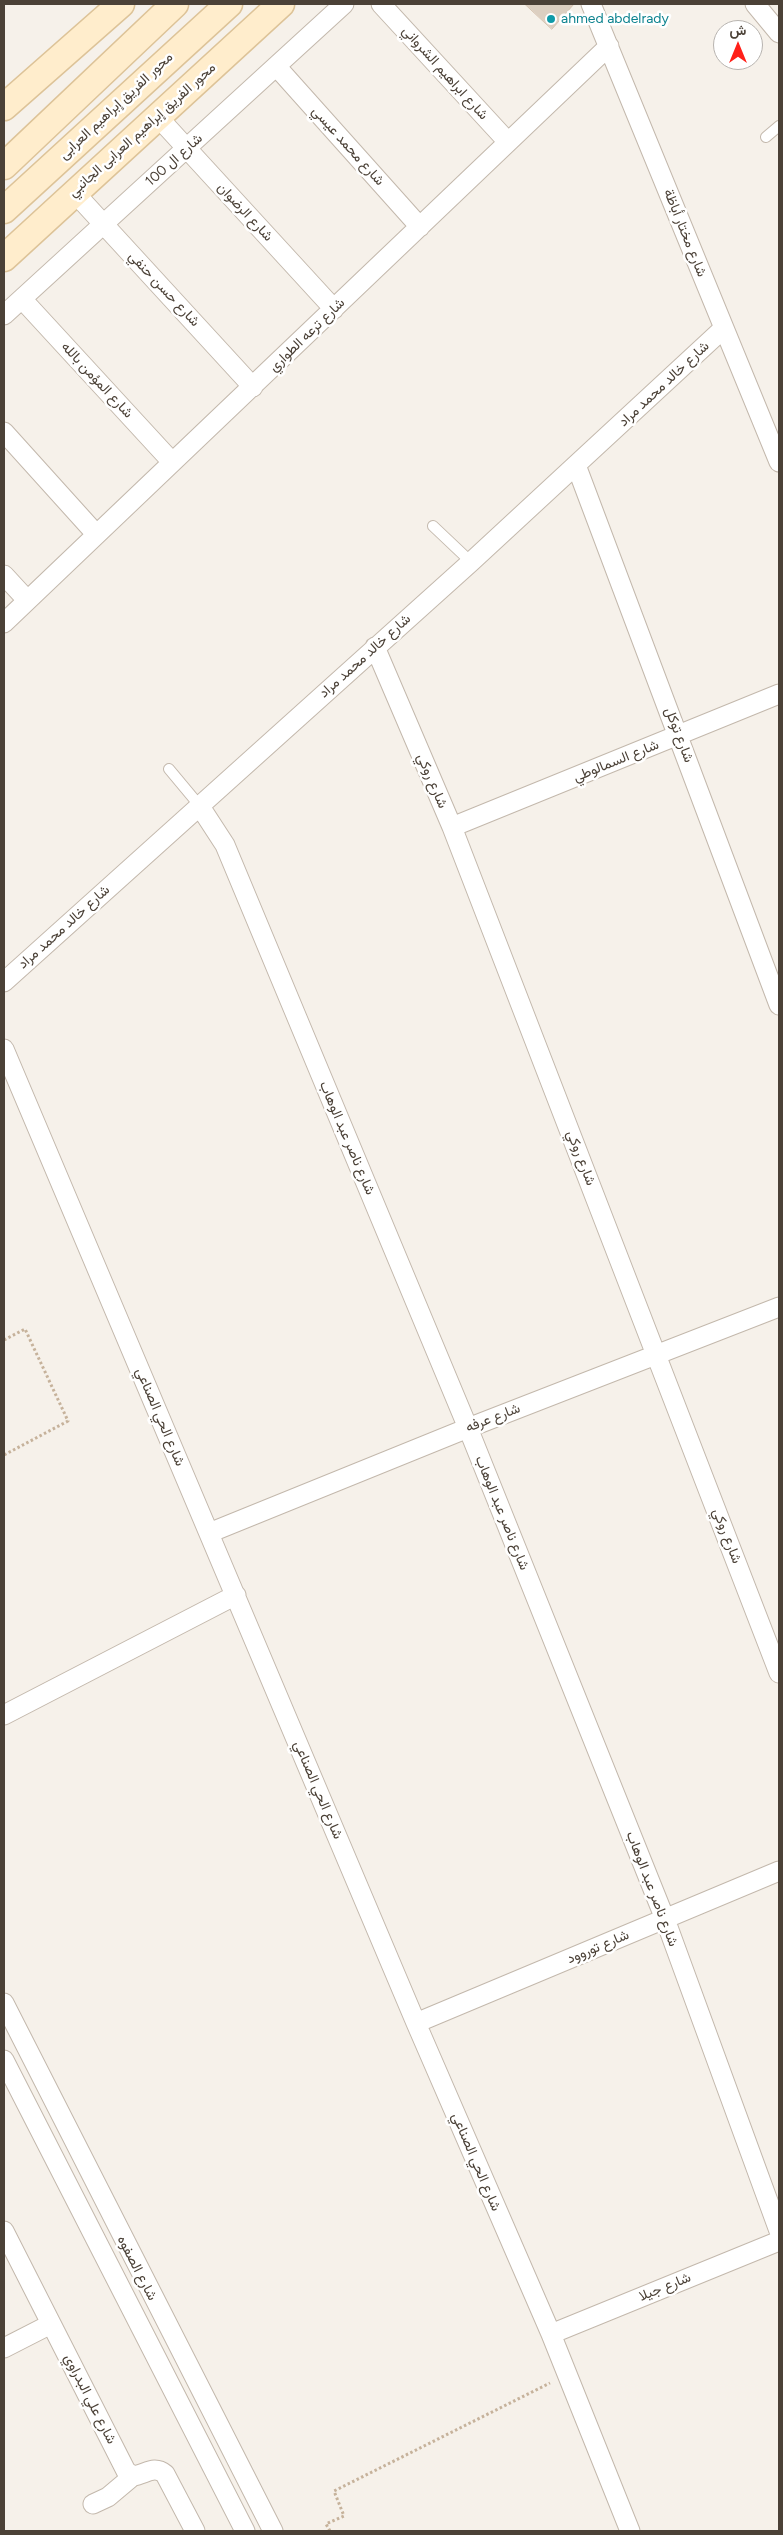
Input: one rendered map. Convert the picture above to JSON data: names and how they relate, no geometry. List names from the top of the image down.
{
  "streets": {
    "main road": ["محور الفريق إبراهيم العرابى", "محور الفريق إبراهيم العرابى الجانبي"],
    "street": [
      "شارع ابراهيم الشرواني",
      "شارع محمد عيسي",
      "شارع ال 100",
      "شارع الرضوان",
      "شارع مختار أباظة",
      "شارع حسن حنفي",
      "شارع ترعه الطواري",
      "شارع المؤمن بالله",
      "شارع خالد محمد مراد",
      "شارع توكل",
      "شارع السمالوطي",
      "شارع روكي",
      "شارع ناصر عبد الوهاب",
      "شارع الحي الصناعي",
      "شارع عرفه",
      "شارع توروود",
      "شارع الصفوه",
      "شارع جيلا",
      "شارع علي البدراوي"
    ]
  },
  "crossings": [
    ["شارع ابراهيم الشرواني", "شارع ترعه الطواري"],
    ["محور الفريق إبراهيم العرابى الجانبي", "شارع الرضوان"],
    ["محور الفريق إبراهيم العرابى الجانبي", "شارع حسن حنفي"],
    ["شارع محمد عيسي", "شارع ال 100"],
    ["شارع محمد عيسي", "شارع ترعه الطواري"],
    ["شارع ال 100", "شارع الرضوان"],
    ["شارع ال 100", "شارع حسن حنفي"],
    ["شارع ال 100", "شارع المؤمن بالله"],
    ["شارع الرضوان", "شارع ترعه الطواري"],
    ["شارع مختار أباظة", "شارع ترعه الطواري"],
    ["شارع مختار أباظة", "شارع خالد محمد مراد"],
    ["شارع حسن حنفي", "شارع ترعه الطواري"],
    ["شارع ترعه الطواري", "شارع المؤمن بالله"],
    ["شارع خالد محمد مراد", "شارع توكل"],
    ["شارع خالد محمد مراد", "شارع روكي"],
    ["شارع خالد محمد مراد", "شارع ناصر عبد الوهاب"],
    ["شارع توكل", "شارع السمالوطي"],
    ["شارع السمالوطي", "شارع روكي"],
    ["شارع روكي", "شارع عرفه"],
    ["شارع ناصر عبد الوهاب", "شارع عرفه"],
    ["شارع ناصر عبد الوهاب", "شارع توروود"],
    ["شارع الحي الصناعي", "شارع عرفه"],
    ["شارع الحي الصناعي", "شارع توروود"],
    ["شارع الحي الصناعي", "شارع جيلا"]
  ],
  "places": ["ahmed abdelrady"],
  "north": "top"
}
